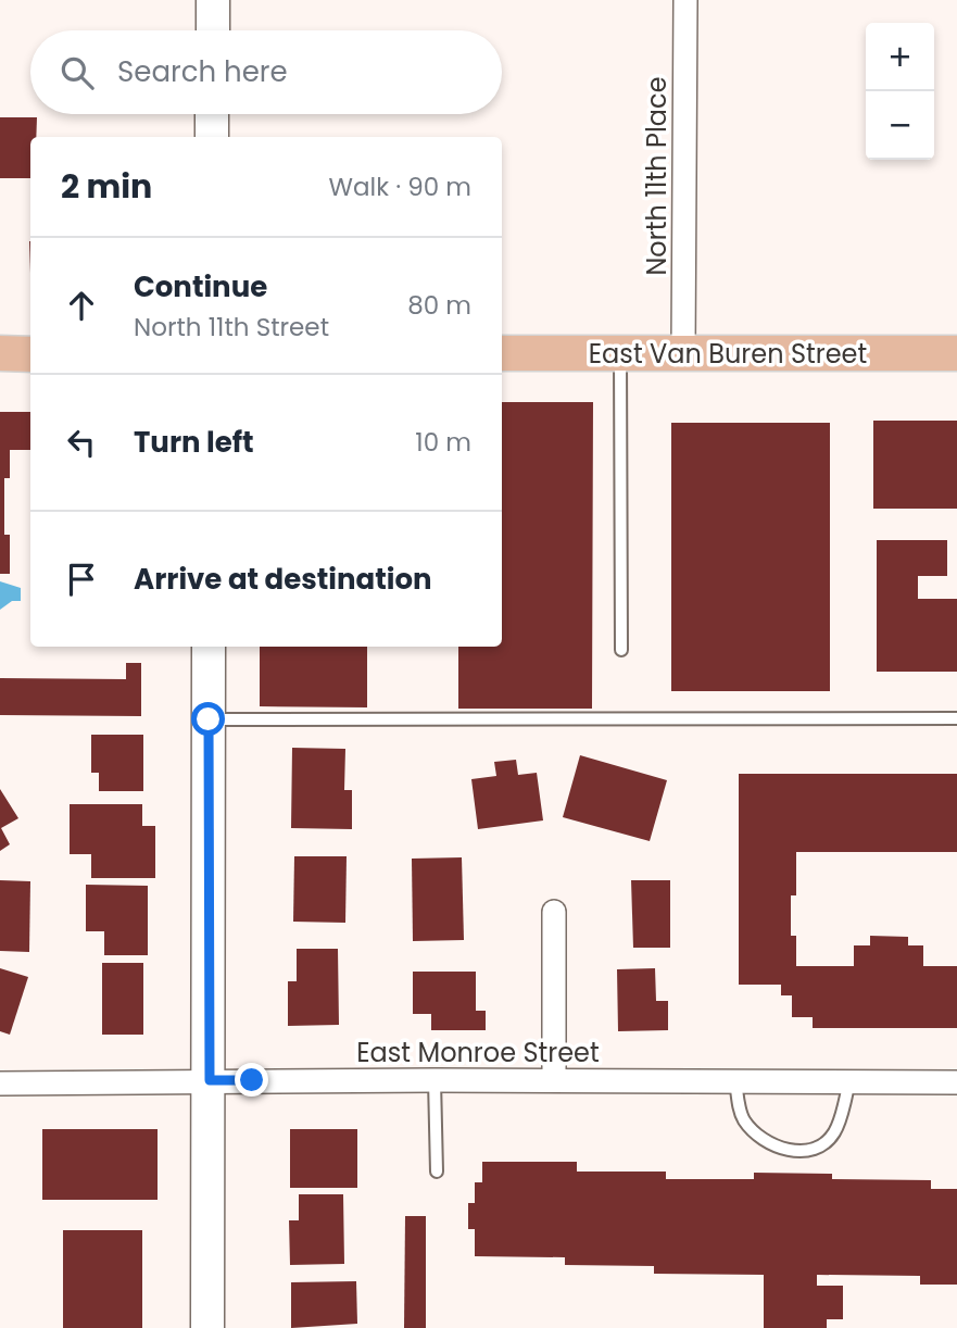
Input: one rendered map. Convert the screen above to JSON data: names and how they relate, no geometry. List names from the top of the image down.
{
  "streets": {
    "main road": ["East Van Buren Street"],
    "street": ["North 11th Place", "East Monroe Street"]
  },
  "crossings": [
    ["North 11th Place", "East Van Buren Street"]
  ],
  "page": {
    "map_buttons": ["+", "−"],
    "search": "Search here",
    "heading": ["2 min", "Walk · 90 m"],
    "list": [
      ["Continue", "North 11th Street", "80 m"],
      ["Turn left", "10 m"],
      "Arrive at destination"
    ]
  }
}
